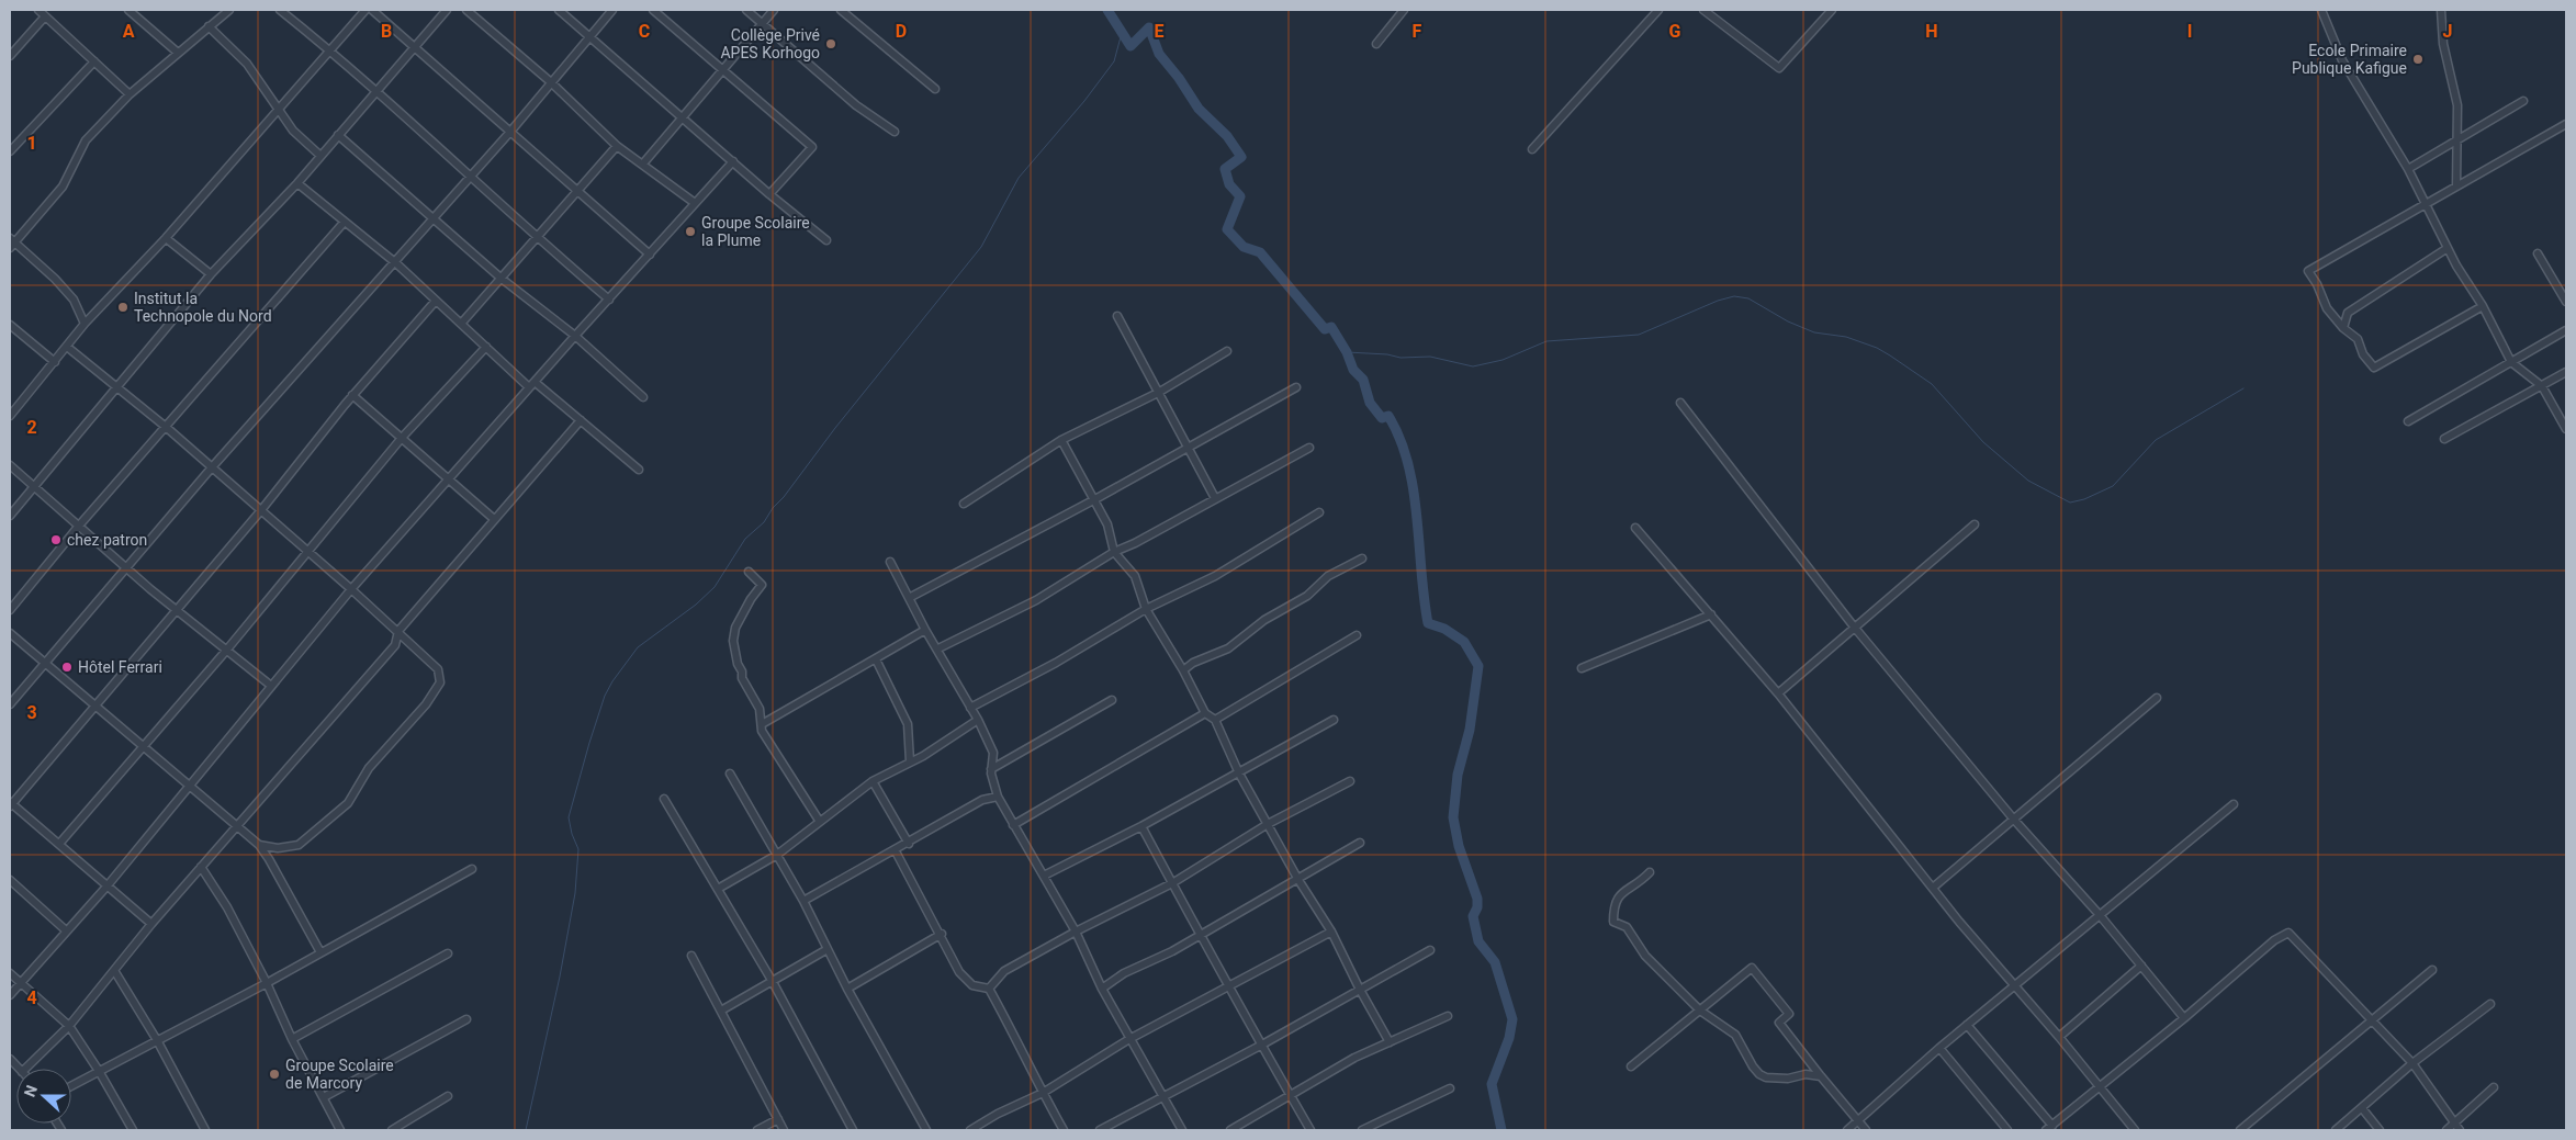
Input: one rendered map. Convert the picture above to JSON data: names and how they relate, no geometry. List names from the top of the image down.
{
  "places": [
    "Collège Privé APES Korhogo",
    "Ecole Primaire Publique Kafigue",
    "Groupe Scolaire la Plume",
    "Institut la Technopole du Nord",
    "chez patron",
    "Hôtel Ferrari",
    "Groupe Scolaire de Marcory"
  ],
  "north": "left",
  "grid": {
    "columns": [
      "A",
      "B",
      "C",
      "D",
      "E",
      "F",
      "G",
      "H",
      "I",
      "J"
    ],
    "rows": [
      "1",
      "2",
      "3",
      "4"
    ]
  }
}
